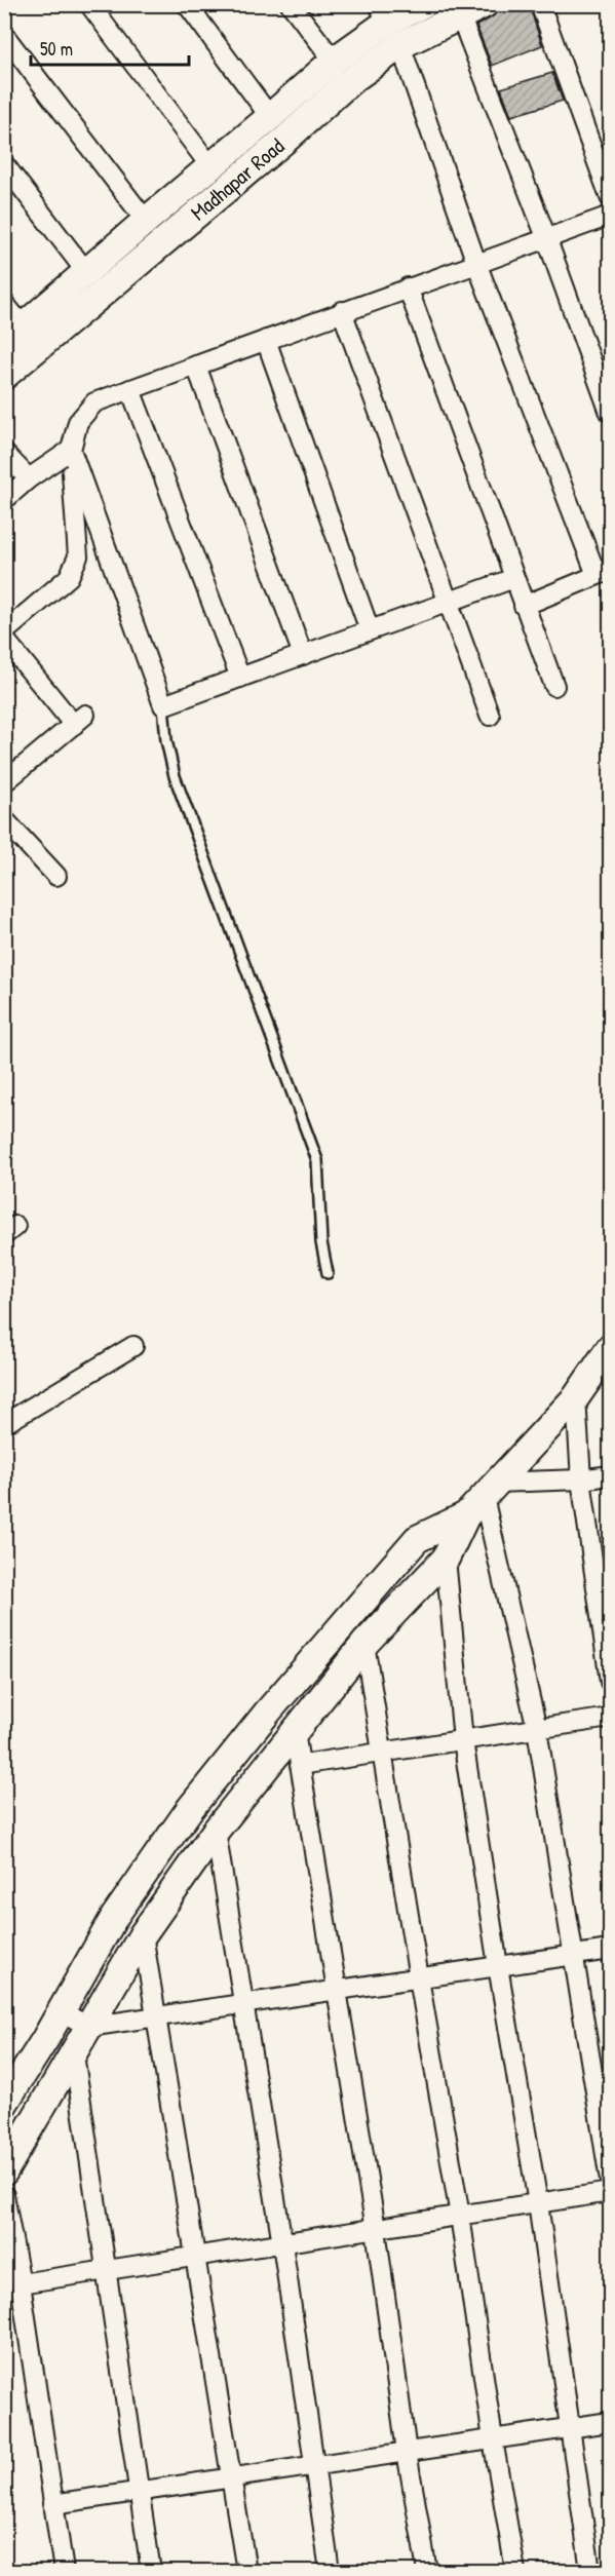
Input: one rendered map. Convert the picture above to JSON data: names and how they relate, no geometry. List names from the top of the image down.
{
  "streets": {
    "street": ["Madhapar Road"]
  },
  "scale_bar": "50 m"
}
